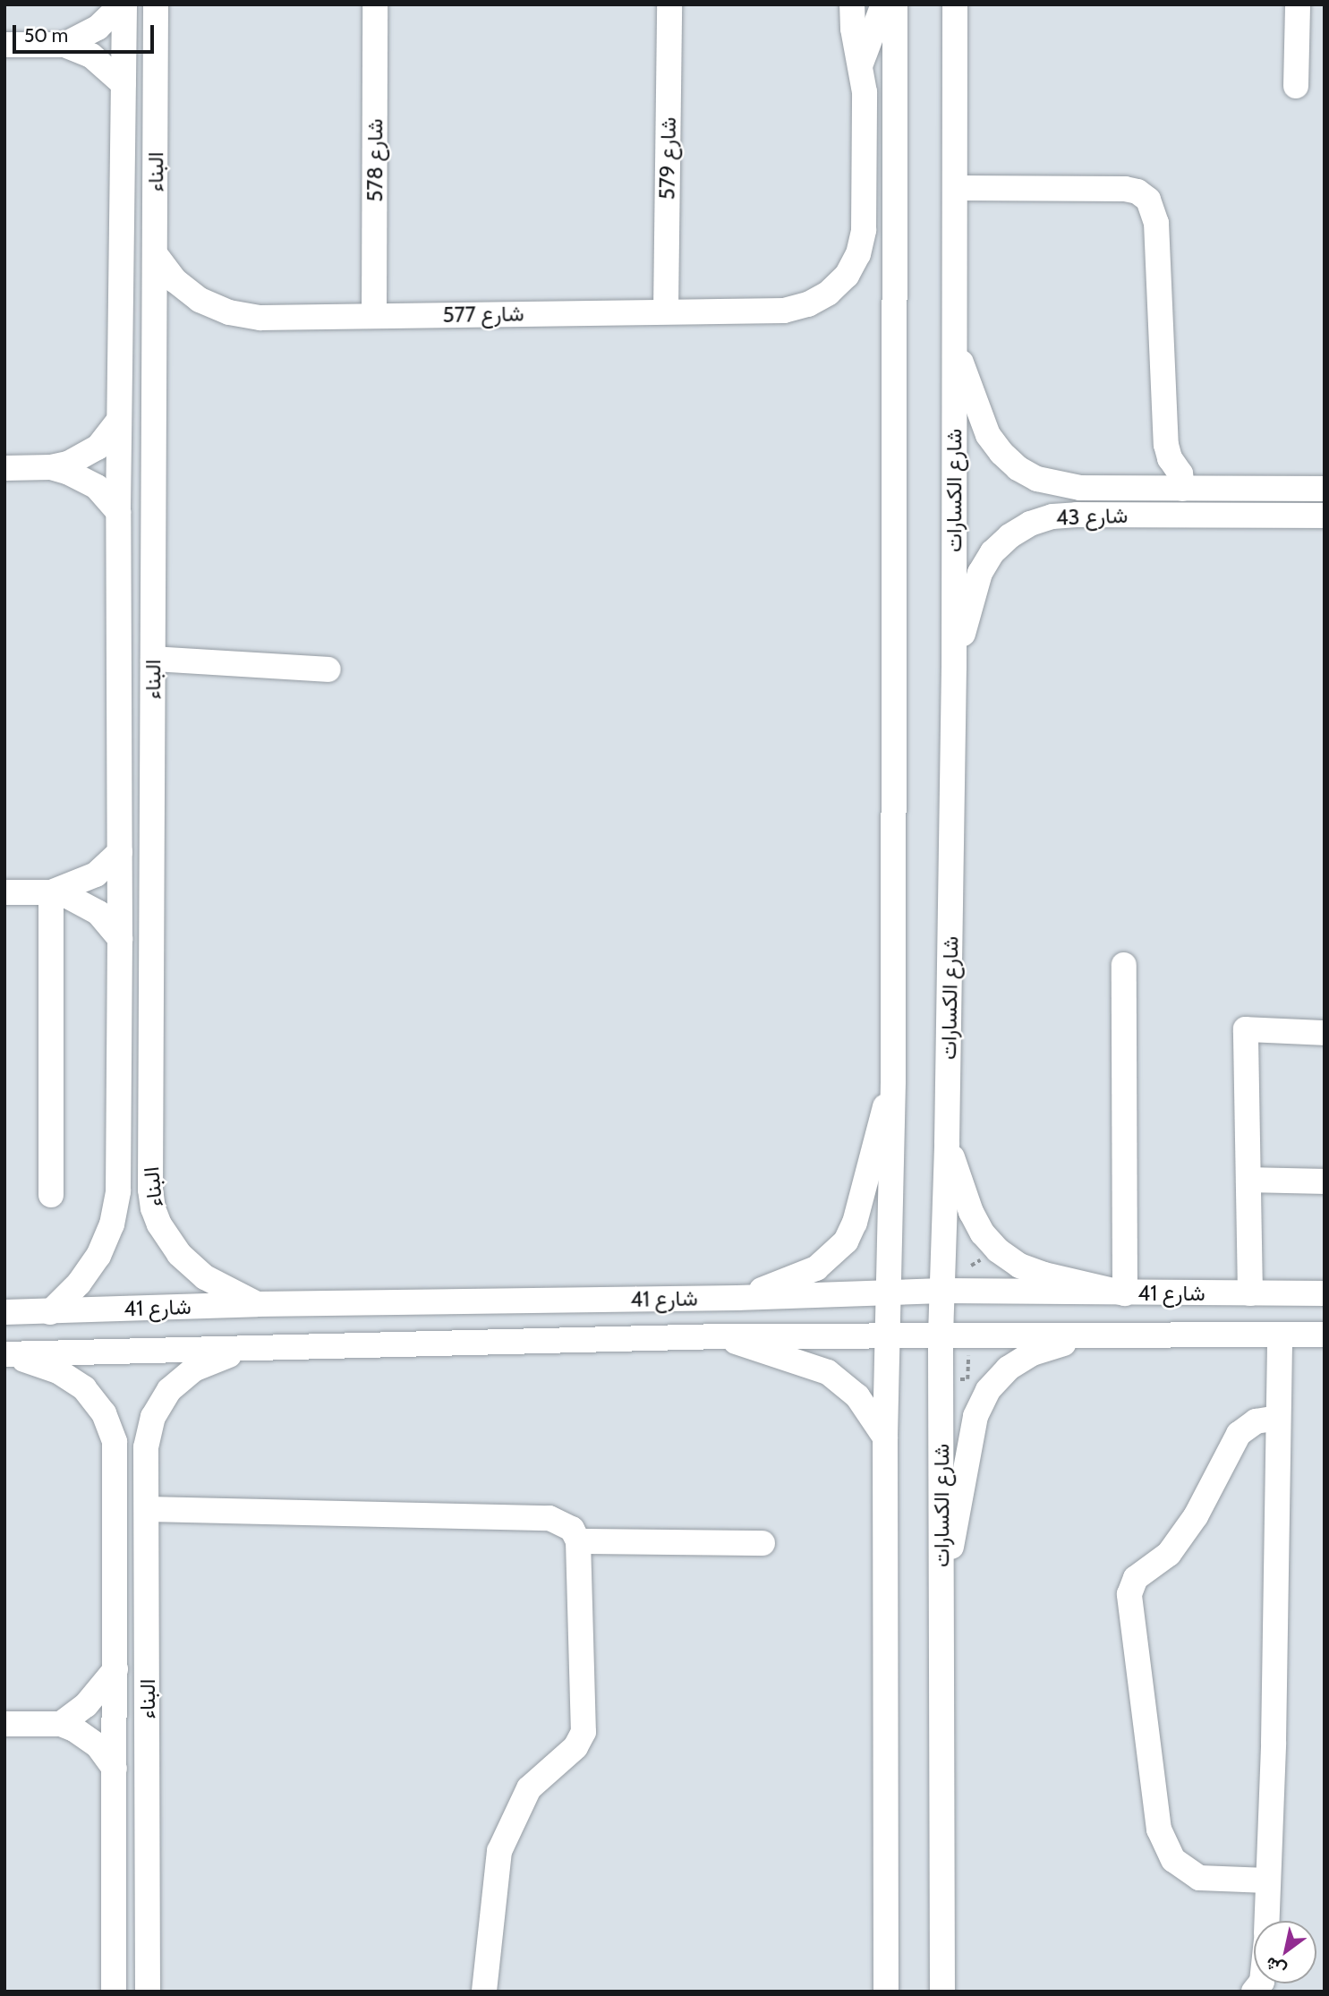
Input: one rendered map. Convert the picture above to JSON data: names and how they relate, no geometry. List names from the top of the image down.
{
  "streets": {
    "street": [
      "شارع 579",
      "شارع 578",
      "البناء",
      "شارع 577",
      "شارع الكسارات",
      "شارع 43",
      "شارع 41"
    ]
  },
  "crossings": [
    ["شارع 579", "شارع 577"],
    ["شارع 578", "شارع 577"],
    ["البناء", "شارع 577"],
    ["البناء", "شارع 41"],
    ["شارع الكسارات", "شارع 43"],
    ["شارع الكسارات", "شارع 41"]
  ],
  "scale_bar": "50 m",
  "north": "bottom left"
}
